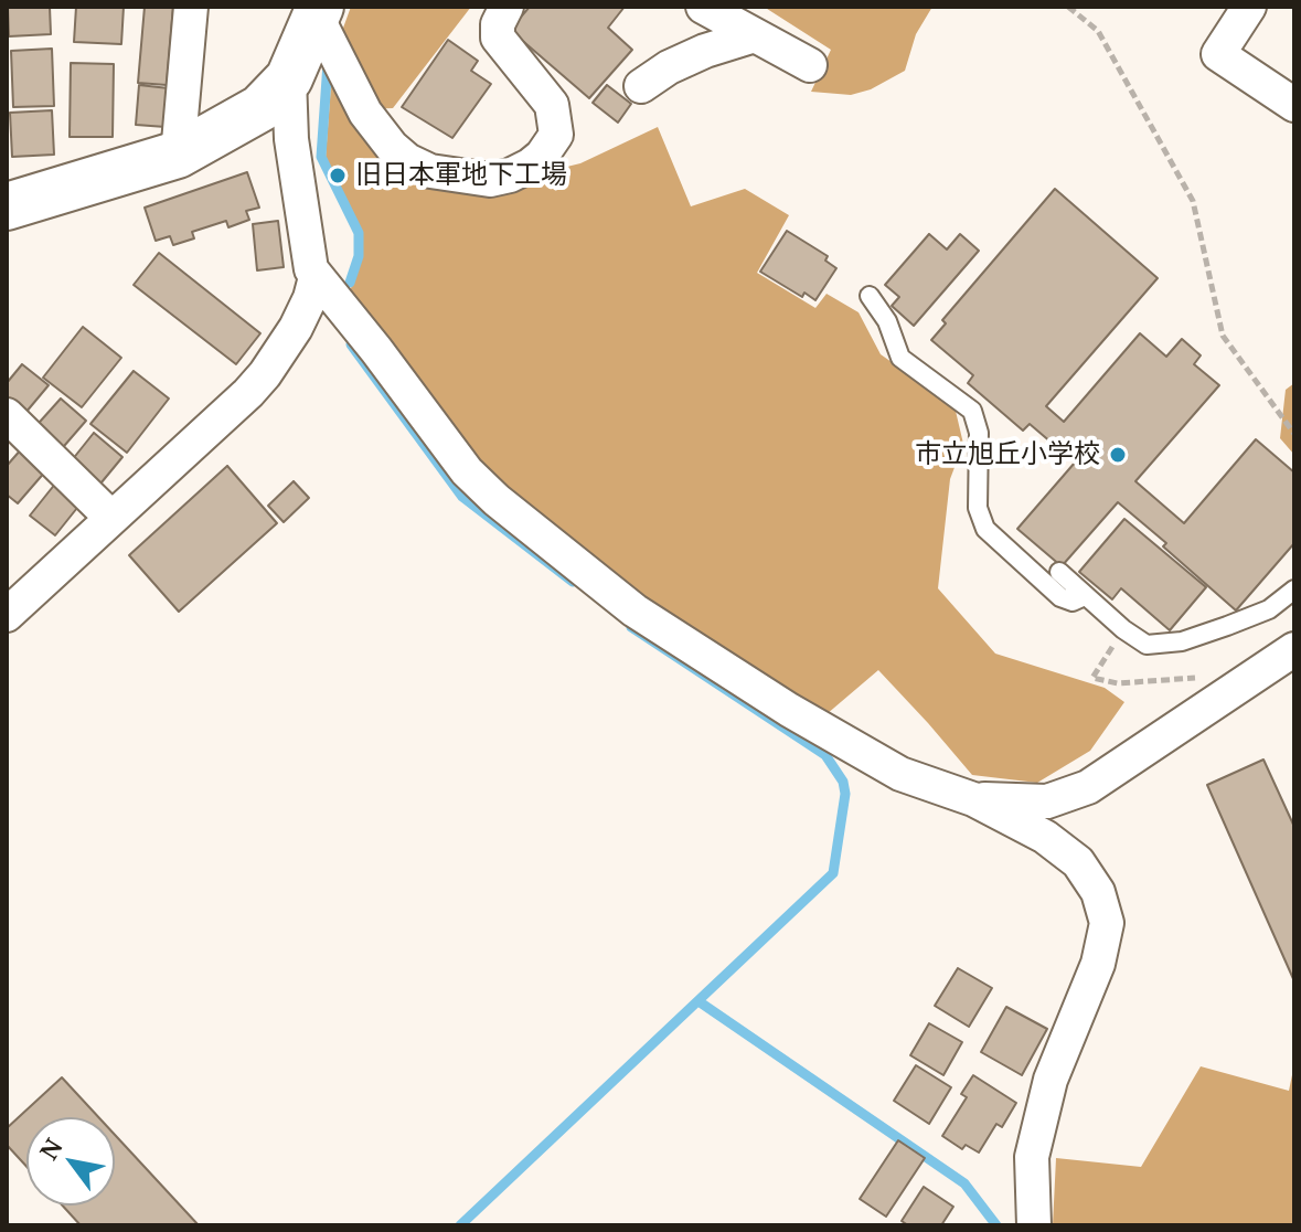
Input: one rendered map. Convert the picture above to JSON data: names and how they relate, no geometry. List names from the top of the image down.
{
  "places": ["旧日本軍地下工場", "市立旭丘小学校"],
  "north": "top left"
}
